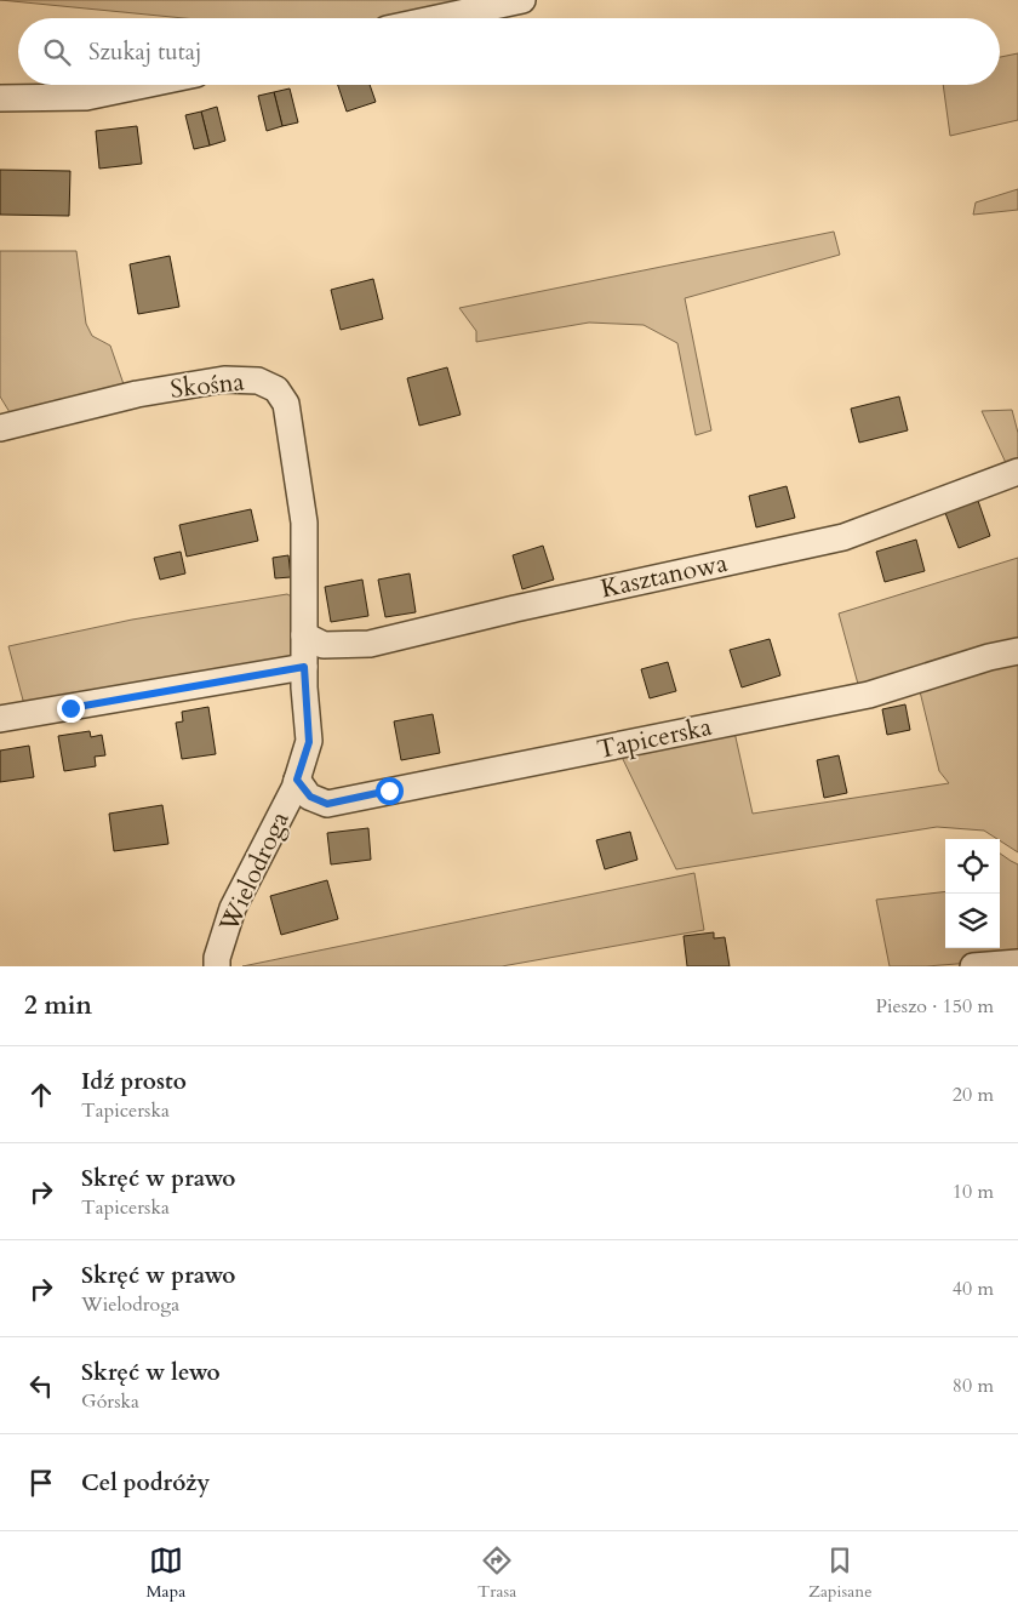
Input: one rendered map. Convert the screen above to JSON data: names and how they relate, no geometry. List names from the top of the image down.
{
  "streets": {
    "street": [
      "Skośna",
      "Kasztanowa",
      "Tapicerska",
      "Wielodroga"
    ]
  },
  "crossings": [
    ["Skośna", "Kasztanowa"],
    ["Skośna", "Wielodroga"],
    ["Kasztanowa", "Wielodroga"],
    ["Tapicerska", "Wielodroga"]
  ],
  "page": {
    "search": "Szukaj tutaj",
    "heading": ["2 min", "Pieszo · 150 m"],
    "list": [
      ["Idź prosto", "Tapicerska", "20 m"],
      ["Skręć w prawo", "Tapicerska", "10 m"],
      ["Skręć w prawo", "Wielodroga", "40 m"],
      ["Skręć w lewo", "Górska", "80 m"],
      "Cel podróży"
    ],
    "nav": ["Mapa", "Trasa", "Zapisane"]
  }
}
